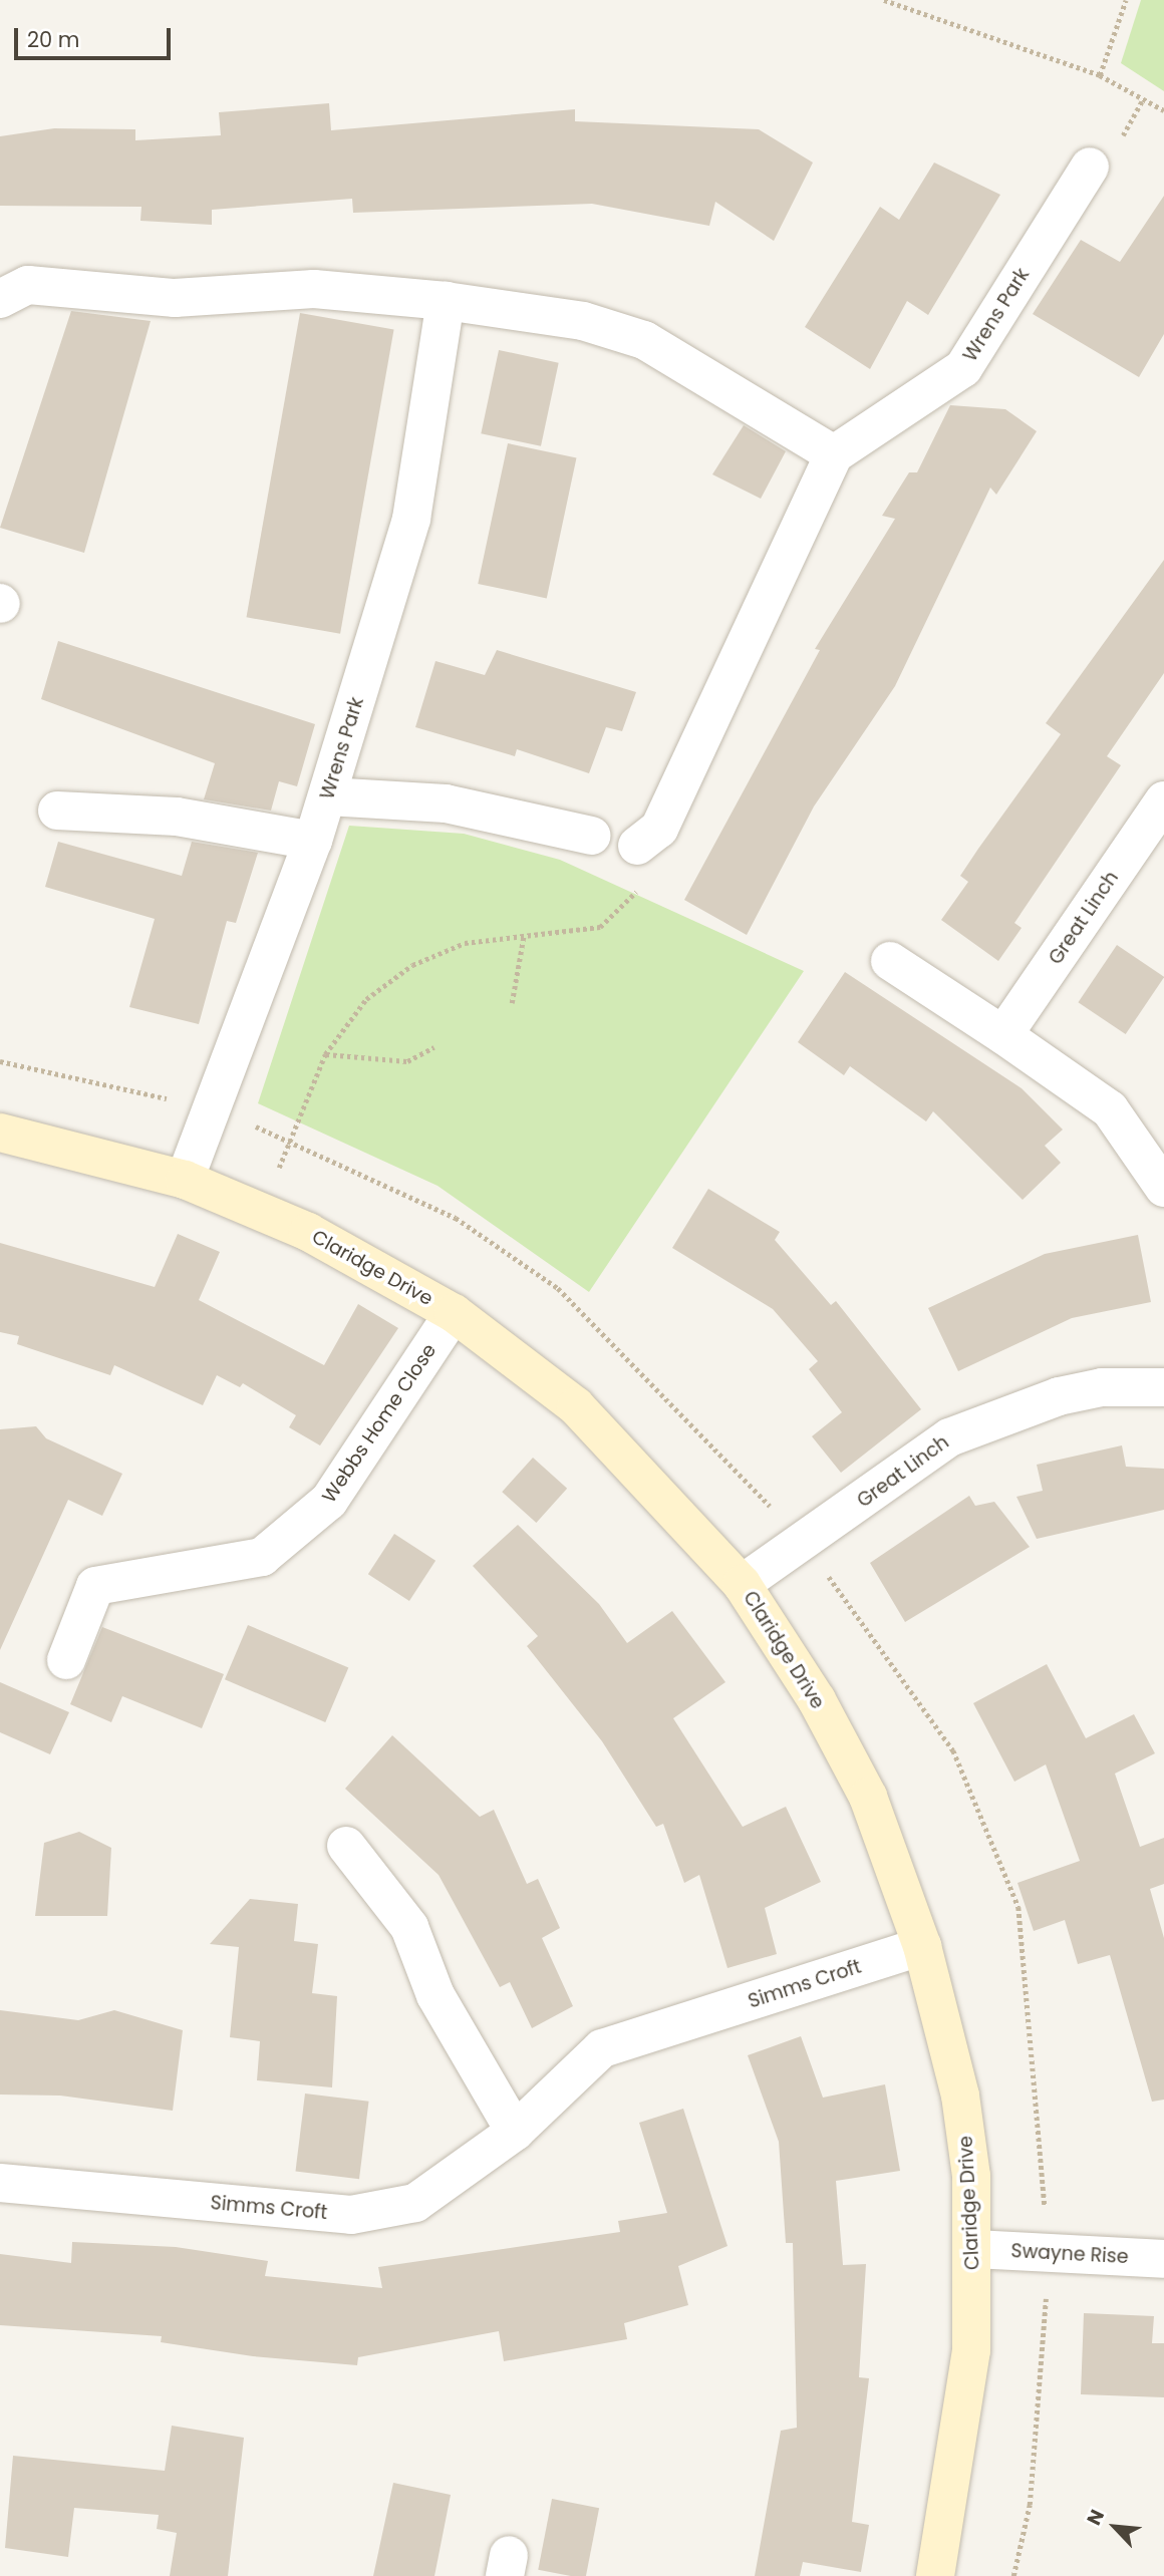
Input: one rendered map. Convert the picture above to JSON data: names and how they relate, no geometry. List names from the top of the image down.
{
  "streets": {
    "street": [
      "Wrens Park",
      "Great Linch",
      "Claridge Drive",
      "Webbs Home Close",
      "Simms Croft",
      "Swayne Rise"
    ]
  },
  "crossings": [
    ["Wrens Park", "Claridge Drive"],
    ["Great Linch", "Claridge Drive"],
    ["Claridge Drive", "Webbs Home Close"],
    ["Claridge Drive", "Simms Croft"],
    ["Claridge Drive", "Swayne Rise"]
  ],
  "scale_bar": "20 m",
  "north": "top left"
}
